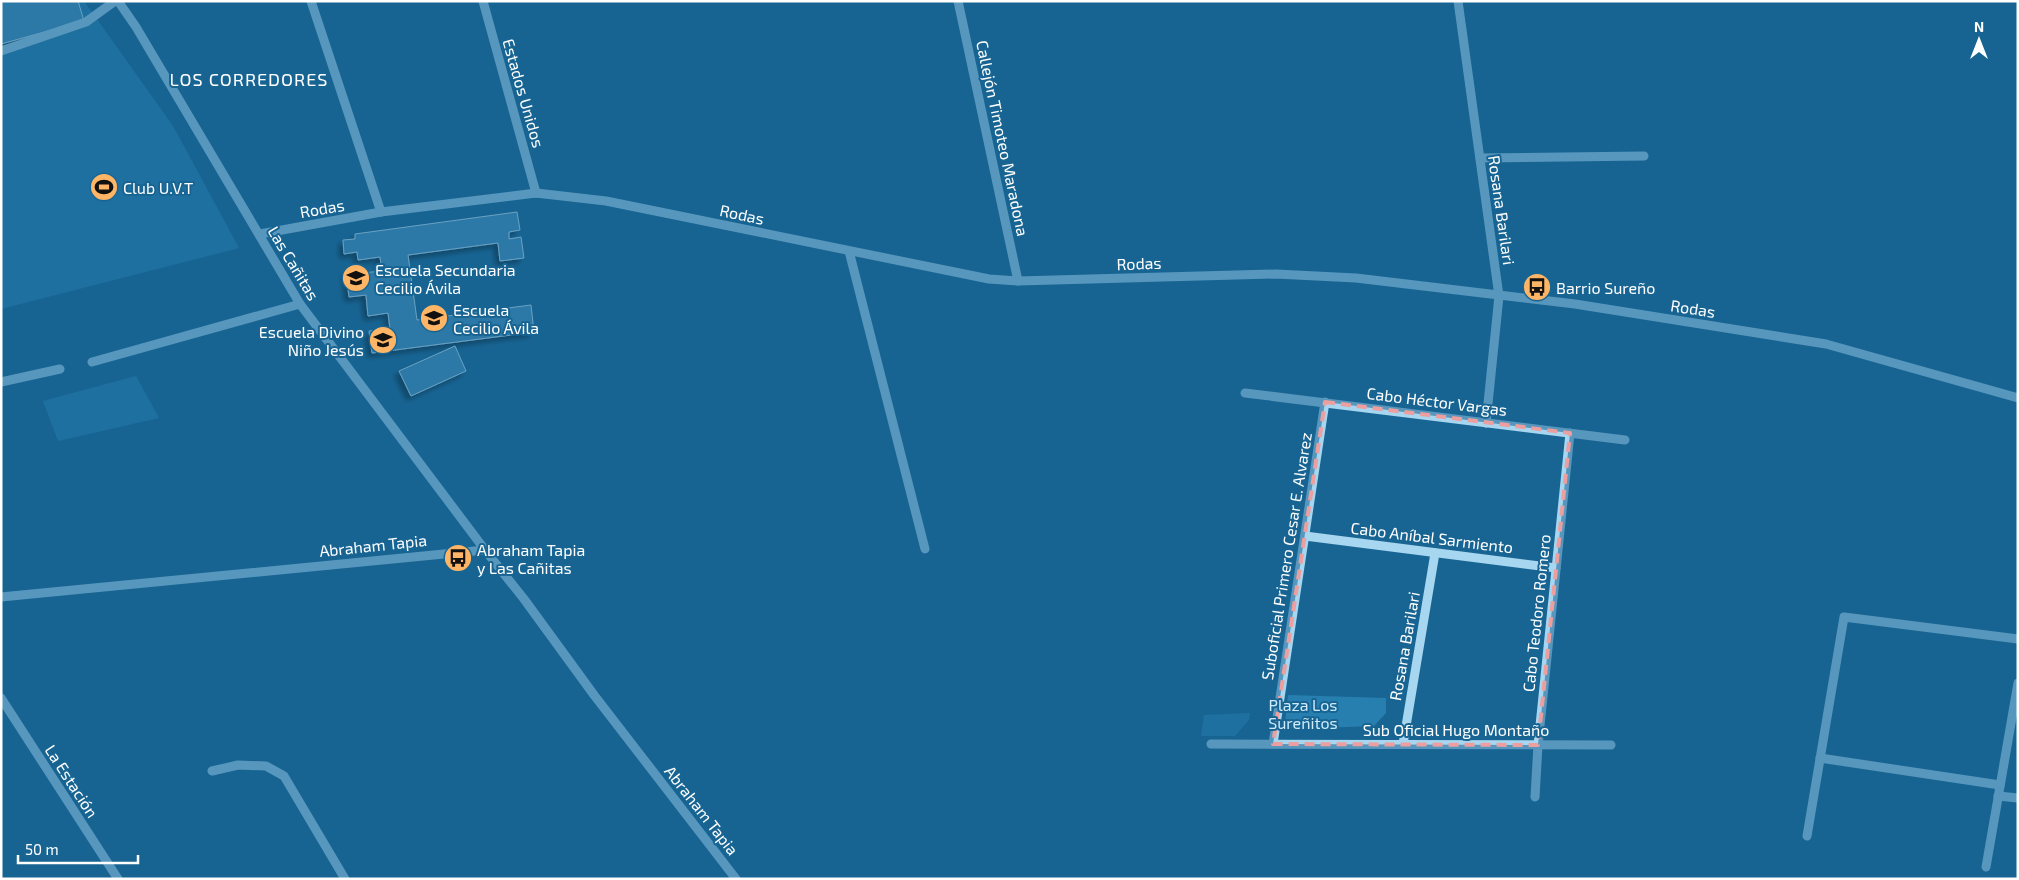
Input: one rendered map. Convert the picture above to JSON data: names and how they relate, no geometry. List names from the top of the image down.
{
  "streets": {
    "street": [
      "Estados Unidos",
      "Callejón Timoteo Maradona",
      "Rodas",
      "Rosana Barilari",
      "Las Cañitas",
      "Cabo Héctor Vargas",
      "Cabo Aníbal Sarmiento",
      "Abraham Tapia",
      "Suboficial Primero Cesar E. Alvarez",
      "Cabo Teodoro Romero",
      "Sub Oficial Hugo Montaño",
      "La Estación"
    ]
  },
  "crossings": [
    ["Estados Unidos", "Rodas"],
    ["Callejón Timoteo Maradona", "Rodas"],
    ["Rodas", "Rosana Barilari"],
    ["Rodas", "Las Cañitas"],
    ["Rosana Barilari", "Cabo Héctor Vargas"],
    ["Rosana Barilari", "Cabo Aníbal Sarmiento"],
    ["Rosana Barilari", "Sub Oficial Hugo Montaño"],
    ["Las Cañitas", "Abraham Tapia"],
    ["Cabo Héctor Vargas", "Suboficial Primero Cesar E. Alvarez"],
    ["Cabo Héctor Vargas", "Cabo Teodoro Romero"],
    ["Cabo Aníbal Sarmiento", "Suboficial Primero Cesar E. Alvarez"],
    ["Cabo Aníbal Sarmiento", "Cabo Teodoro Romero"],
    ["Suboficial Primero Cesar E. Alvarez", "Sub Oficial Hugo Montaño"],
    ["Cabo Teodoro Romero", "Sub Oficial Hugo Montaño"]
  ],
  "districts": ["LOS CORREDORES"],
  "parks": ["Plaza Los Sureñitos"],
  "places": {
    "sports": ["Club U.V.T"],
    "school or university": ["Escuela Secundaria Cecilio Ávila", "Escuela Cecilio Ávila", "Escuela Divino Niño Jesús"],
    "bus stop": ["Barrio Sureño", "Abraham Tapia y Las Cañitas"]
  },
  "scale_bar": "50 m",
  "north": "top"
}
